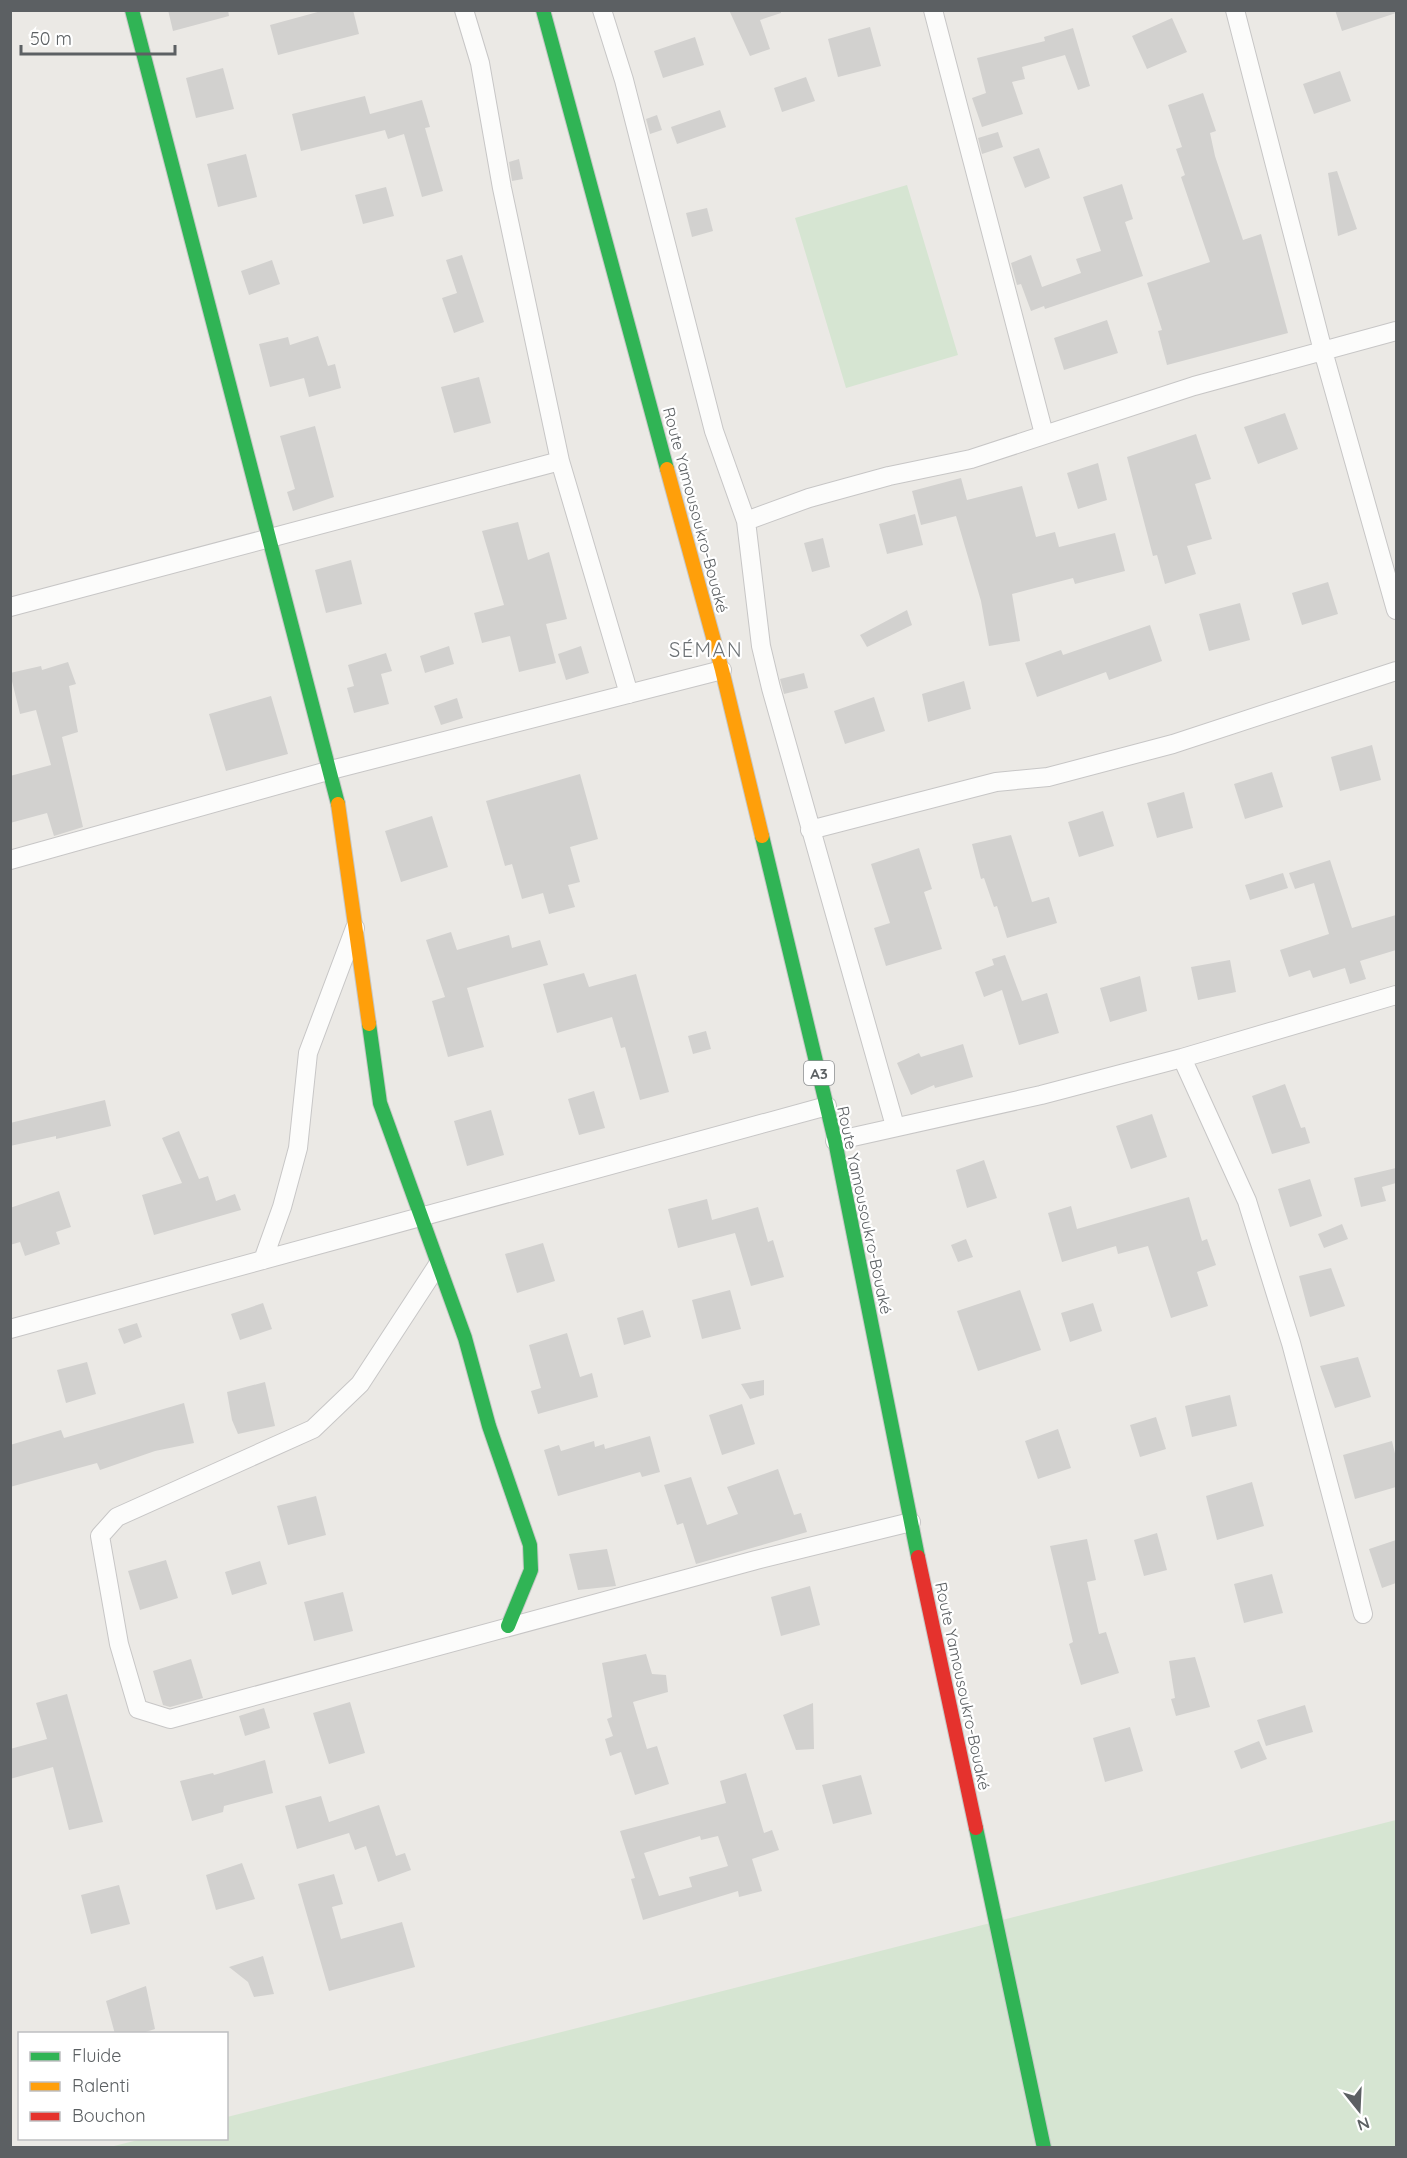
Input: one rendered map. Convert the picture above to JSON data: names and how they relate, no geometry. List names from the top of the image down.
{
  "streets": {
    "main road": ["Route Yamousoukro-Bouaké", "A3"]
  },
  "districts": ["SÉMAN"],
  "legend": ["Fluide", "Ralenti", "Bouchon"],
  "scale_bar": "50 m",
  "north": "bottom"
}
